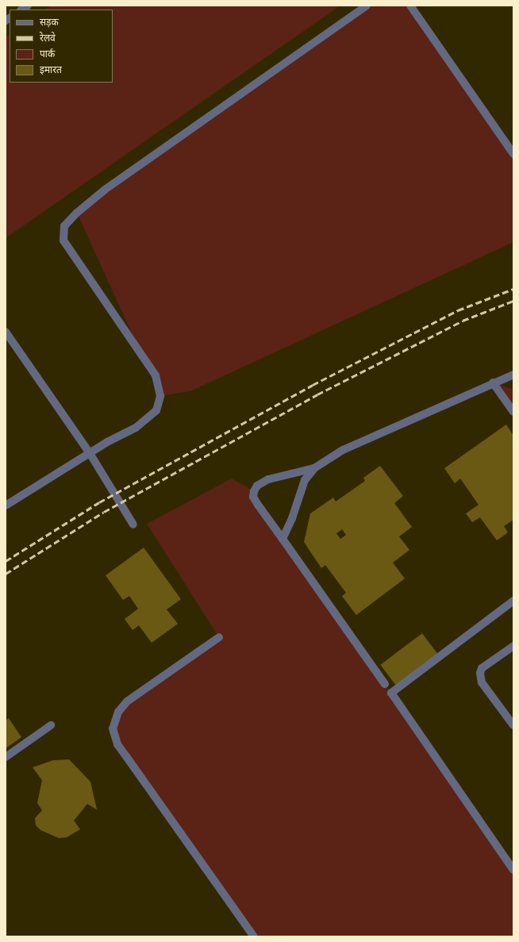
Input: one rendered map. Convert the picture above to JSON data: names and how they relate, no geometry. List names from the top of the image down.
{
  "legend": [
    "सड़क",
    "रेलवे",
    "पार्क",
    "इमारत"
  ]
}
